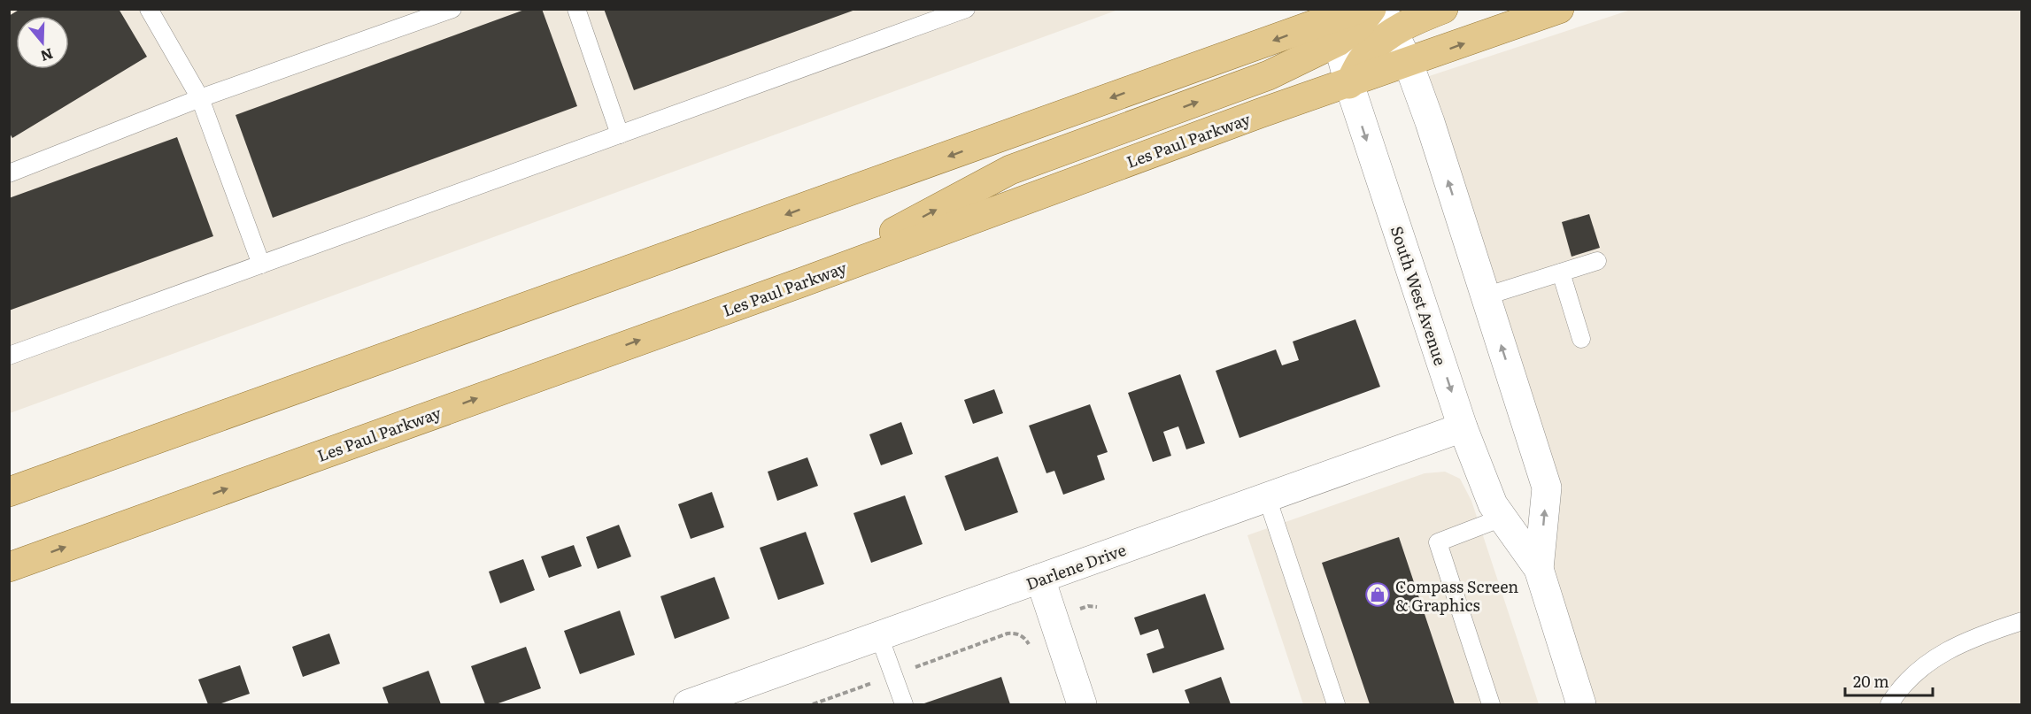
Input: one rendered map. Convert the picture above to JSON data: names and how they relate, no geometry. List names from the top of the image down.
{
  "streets": {
    "main road": ["Les Paul Parkway"],
    "street": ["South West Avenue", "Darlene Drive"]
  },
  "crossings": [
    ["Les Paul Parkway", "South West Avenue"],
    ["South West Avenue", "Darlene Drive"]
  ],
  "places": {
    "shop": ["Compass Screen & Graphics"]
  },
  "scale_bar": "20 m",
  "north": "bottom"
}
